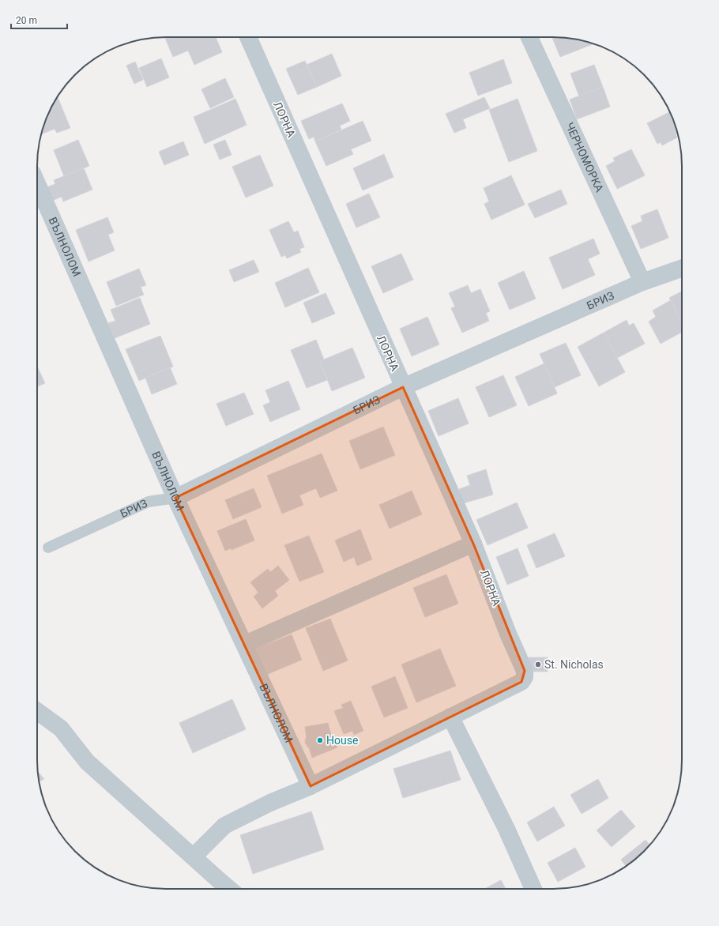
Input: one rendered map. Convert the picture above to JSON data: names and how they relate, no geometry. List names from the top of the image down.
{
  "streets": {
    "street": [
      "ЛОРНА",
      "ЧЕРНОМОРКА",
      "ВЪЛНОЛОМ",
      "БРИЗ"
    ]
  },
  "crossings": [
    ["ЛОРНА", "БРИЗ"],
    ["ЧЕРНОМОРКА", "БРИЗ"],
    ["ВЪЛНОЛОМ", "БРИЗ"]
  ],
  "places": ["St. Nicholas", "House"],
  "scale_bar": "20 m"
}
